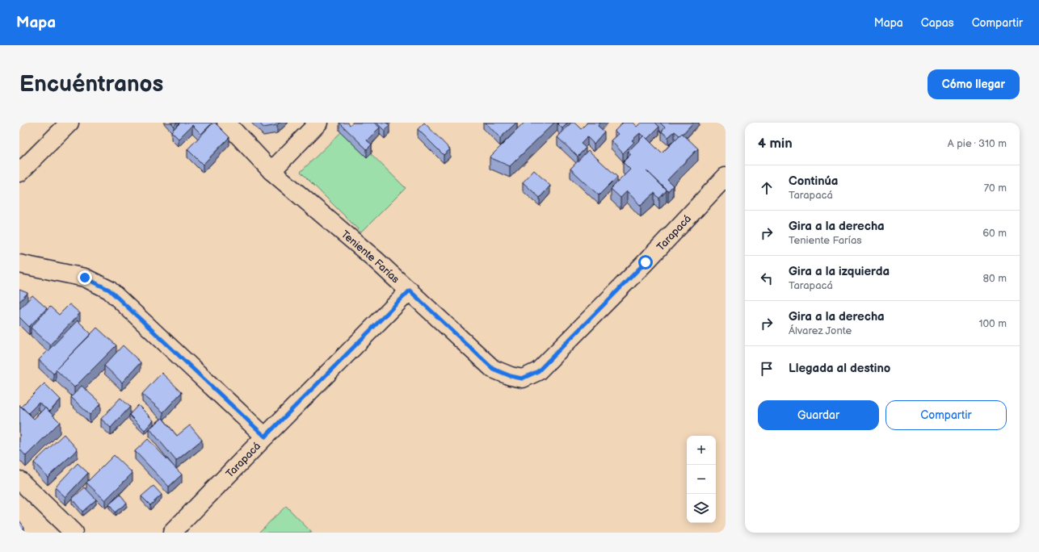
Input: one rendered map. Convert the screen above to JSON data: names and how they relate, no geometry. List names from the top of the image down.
{
  "streets": {
    "street": ["Tarapacá", "Teniente Farías"]
  },
  "crossings": [
    ["Tarapacá", "Teniente Farías"]
  ],
  "page": {
    "header": "Mapa",
    "nav": ["Mapa", "Capas", "Compartir"],
    "buttons": [
      "Cómo llegar",
      ["Guardar", "Compartir"]
    ],
    "title": "Encuéntranos",
    "heading": ["4 min", "A pie · 310 m"],
    "list": [
      ["Continúa", "Tarapacá", "70 m"],
      ["Gira a la derecha", "Teniente Farías", "60 m"],
      ["Gira a la izquierda", "Tarapacá", "80 m"],
      ["Gira a la derecha", "Álvarez Jonte", "100 m"],
      "Llegada al destino"
    ],
    "map_buttons": ["+", "−"]
  }
}
